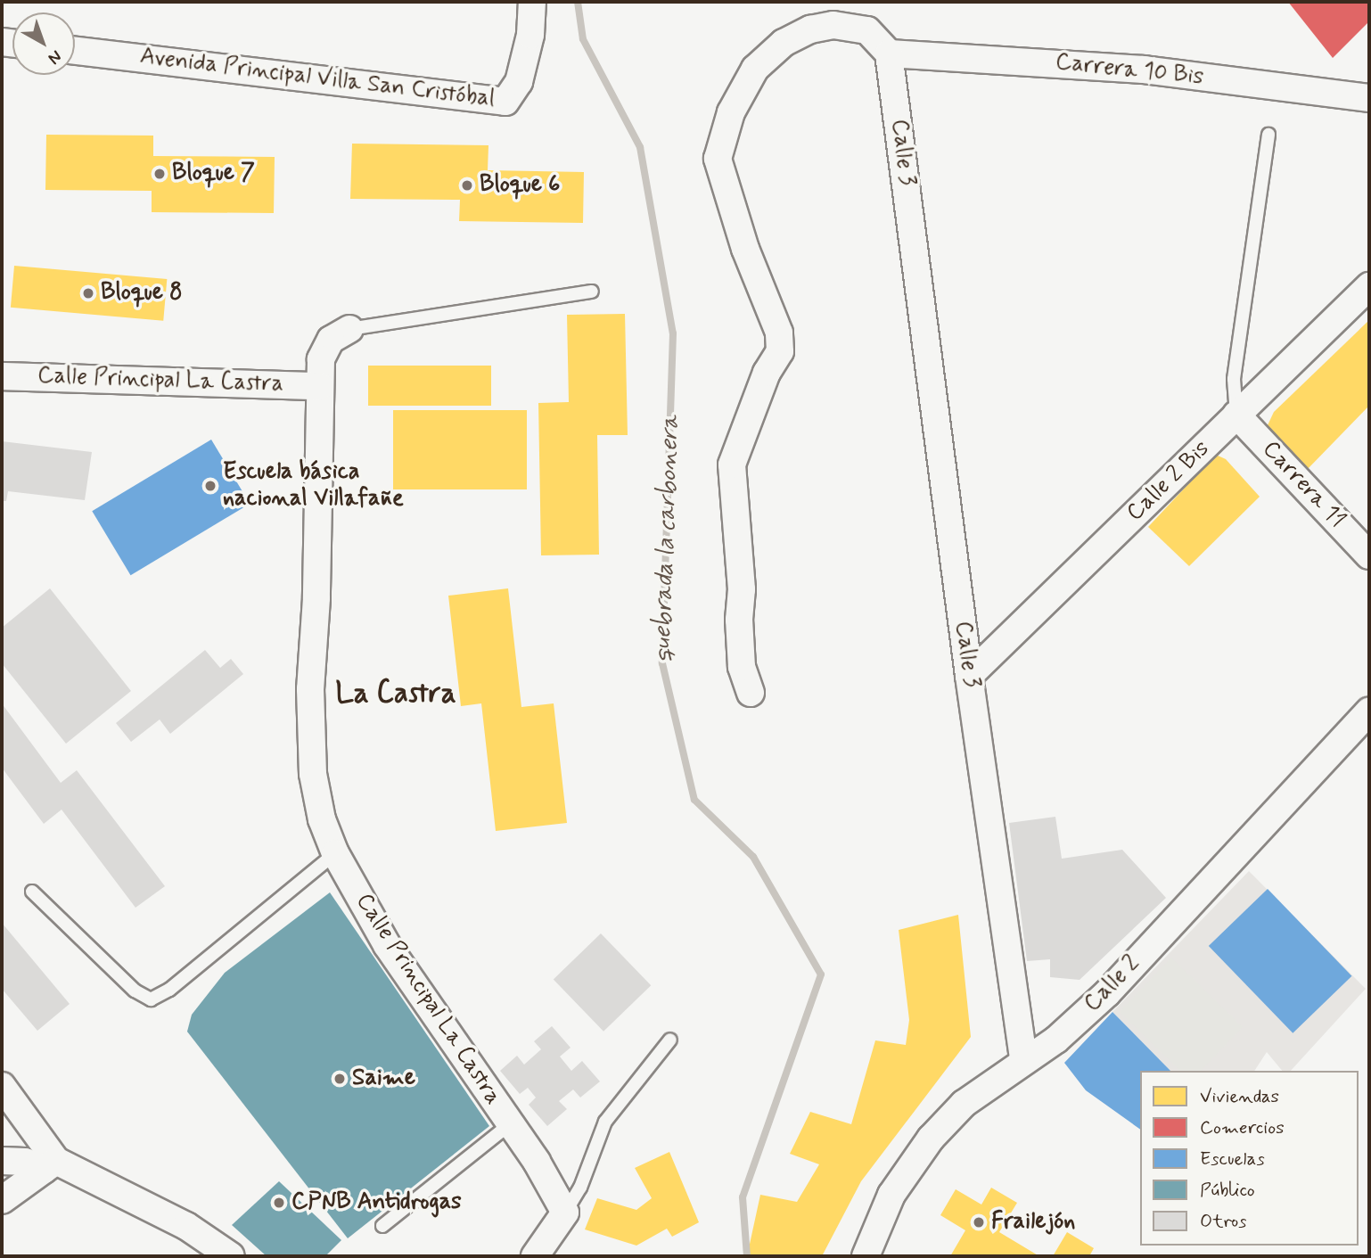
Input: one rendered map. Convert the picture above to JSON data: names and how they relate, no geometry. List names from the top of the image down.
{
  "streets": {
    "street": [
      "Carrera 10 Bis",
      "Avenida Principal Villa San Cristóbal",
      "Calle 3",
      "Calle Principal La Castra",
      "Calle 2 Bis",
      "Carrera 11",
      "Calle 2"
    ]
  },
  "crossings": [
    ["Carrera 10 Bis", "Calle 3"],
    ["Calle 3", "Calle 2 Bis"],
    ["Calle 3", "Calle 2"],
    ["Calle 2 Bis", "Carrera 11"]
  ],
  "districts": ["La Castra"],
  "water": ["quebrada la carbonera"],
  "places": [
    "Bloque 7",
    "Bloque 6",
    "Bloque 8",
    "Escuela básica nacional Villafañe",
    "Saime",
    "CPNB Antidrogas",
    "Frailejón"
  ],
  "legend": [
    "Viviendas",
    "Comercios",
    "Escuelas",
    "Público",
    "Otros"
  ],
  "north": "bottom right"
}
